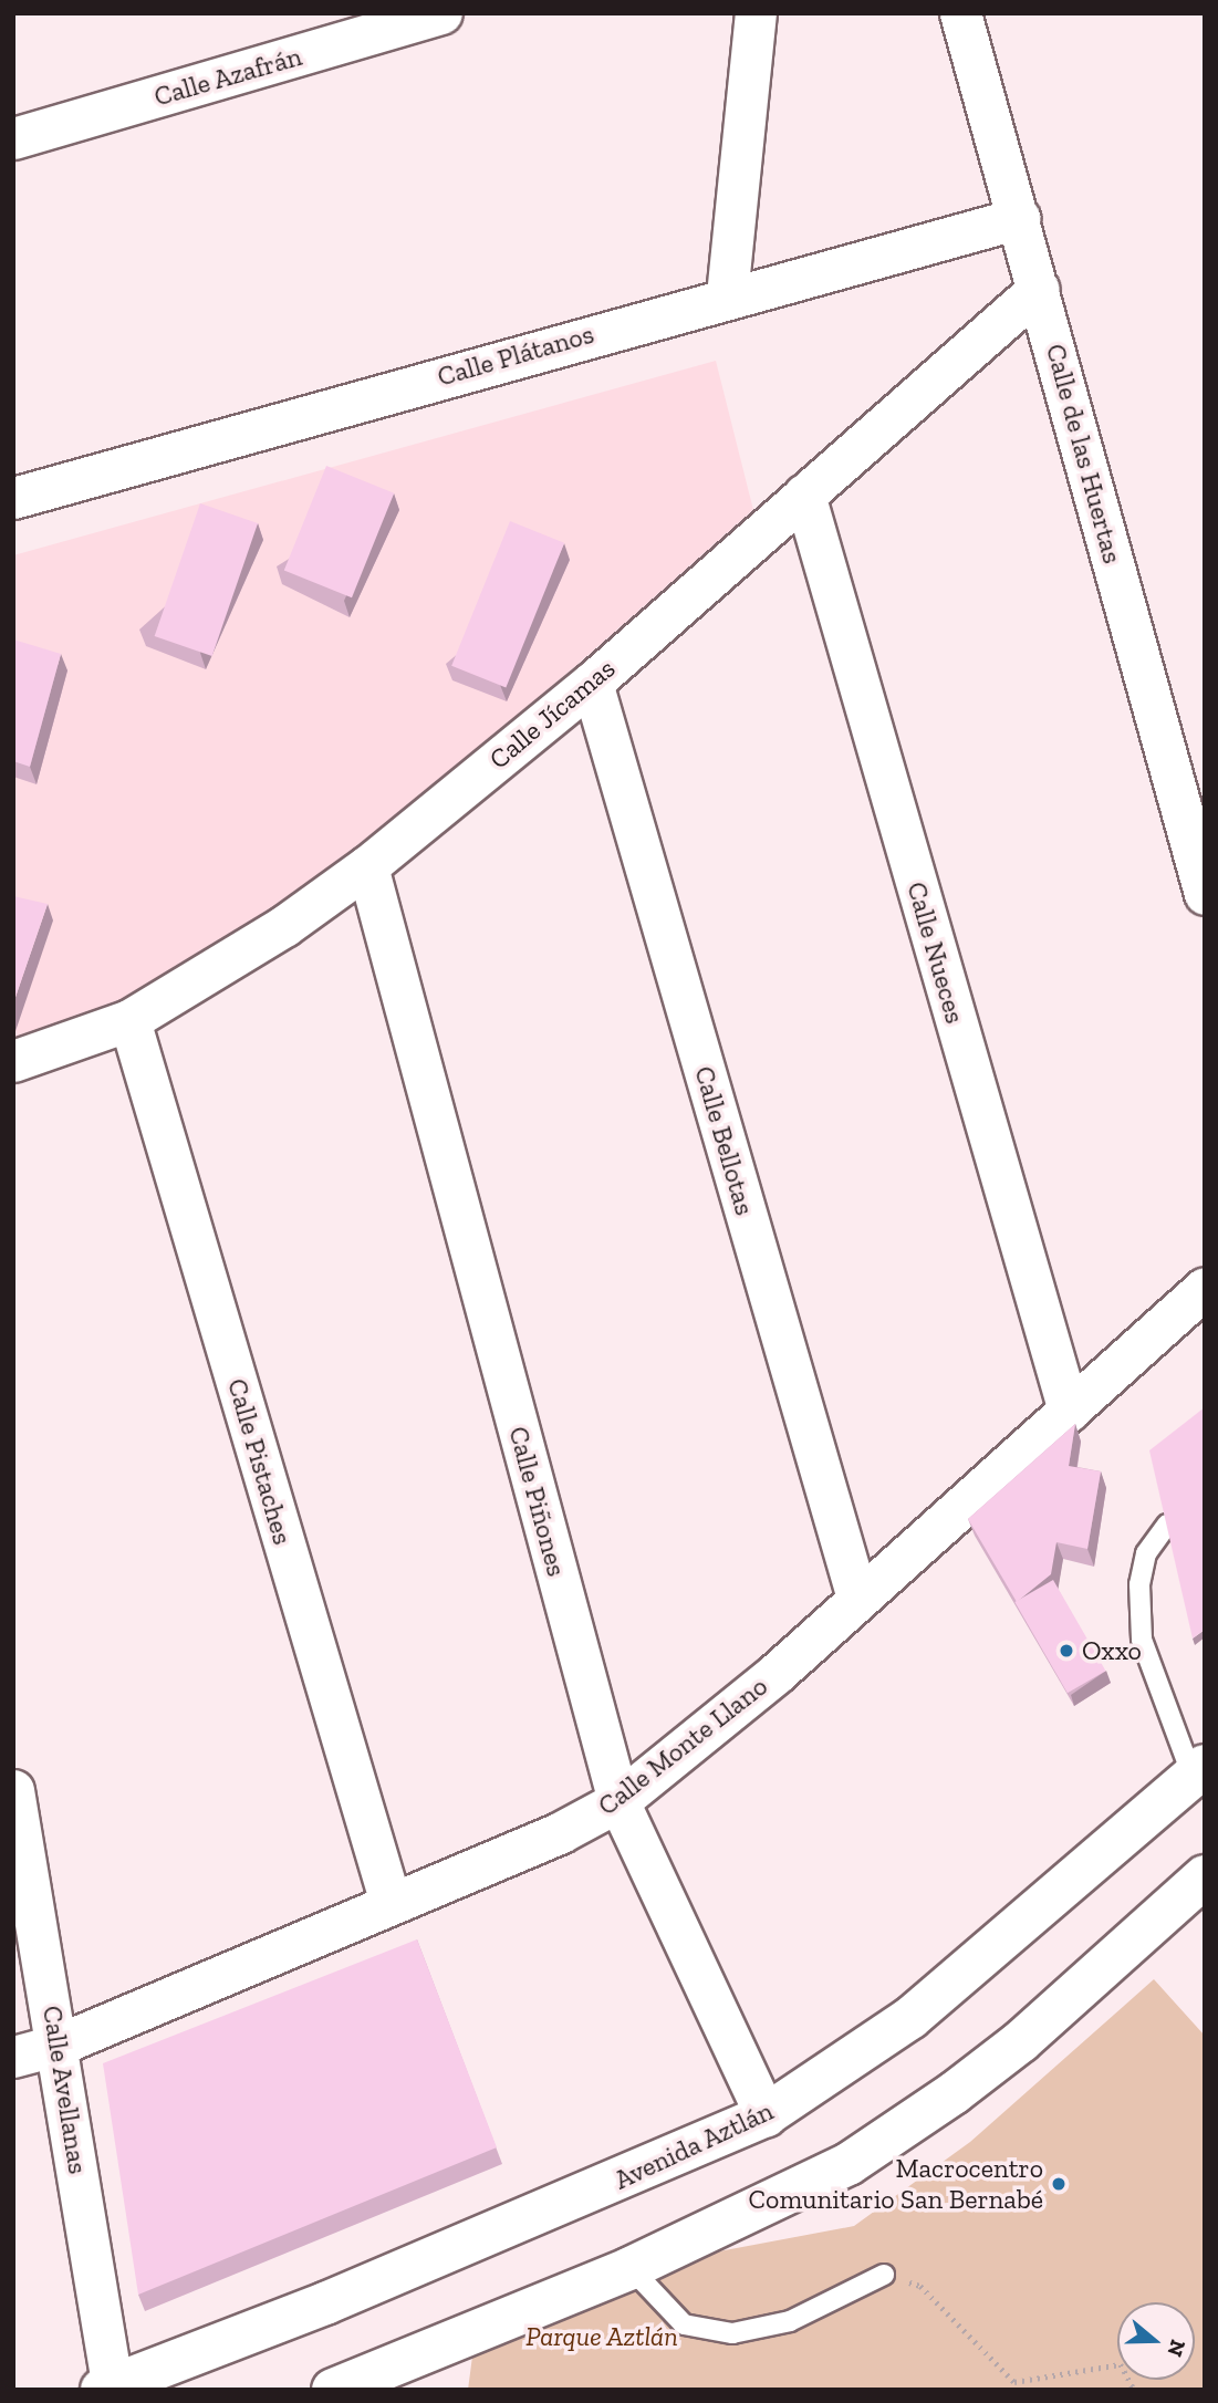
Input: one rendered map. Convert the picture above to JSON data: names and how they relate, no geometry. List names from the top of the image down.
{
  "streets": {
    "main road": ["Avenida Aztlán"],
    "street": [
      "Calle Azafrán",
      "Calle Plátanos",
      "Calle de las Huertas",
      "Calle Jícamas",
      "Calle Nueces",
      "Calle Bellotas",
      "Calle Pistaches",
      "Calle Piñones",
      "Calle Monte Llano",
      "Calle Avellanas"
    ]
  },
  "crossings": [
    ["Calle Plátanos", "Calle de las Huertas"],
    ["Calle de las Huertas", "Calle Jícamas"],
    ["Calle Jícamas", "Calle Nueces"],
    ["Calle Jícamas", "Calle Bellotas"],
    ["Calle Jícamas", "Calle Pistaches"],
    ["Calle Jícamas", "Calle Piñones"],
    ["Calle Nueces", "Calle Monte Llano"],
    ["Calle Bellotas", "Calle Monte Llano"],
    ["Calle Pistaches", "Calle Monte Llano"],
    ["Calle Piñones", "Calle Monte Llano"],
    ["Calle Piñones", "Avenida Aztlán"],
    ["Calle Monte Llano", "Calle Avellanas"],
    ["Calle Avellanas", "Avenida Aztlán"]
  ],
  "parks": ["Parque Aztlán"],
  "places": ["Oxxo", "Macrocentro Comunitario San Bernabé"],
  "north": "right"
}
